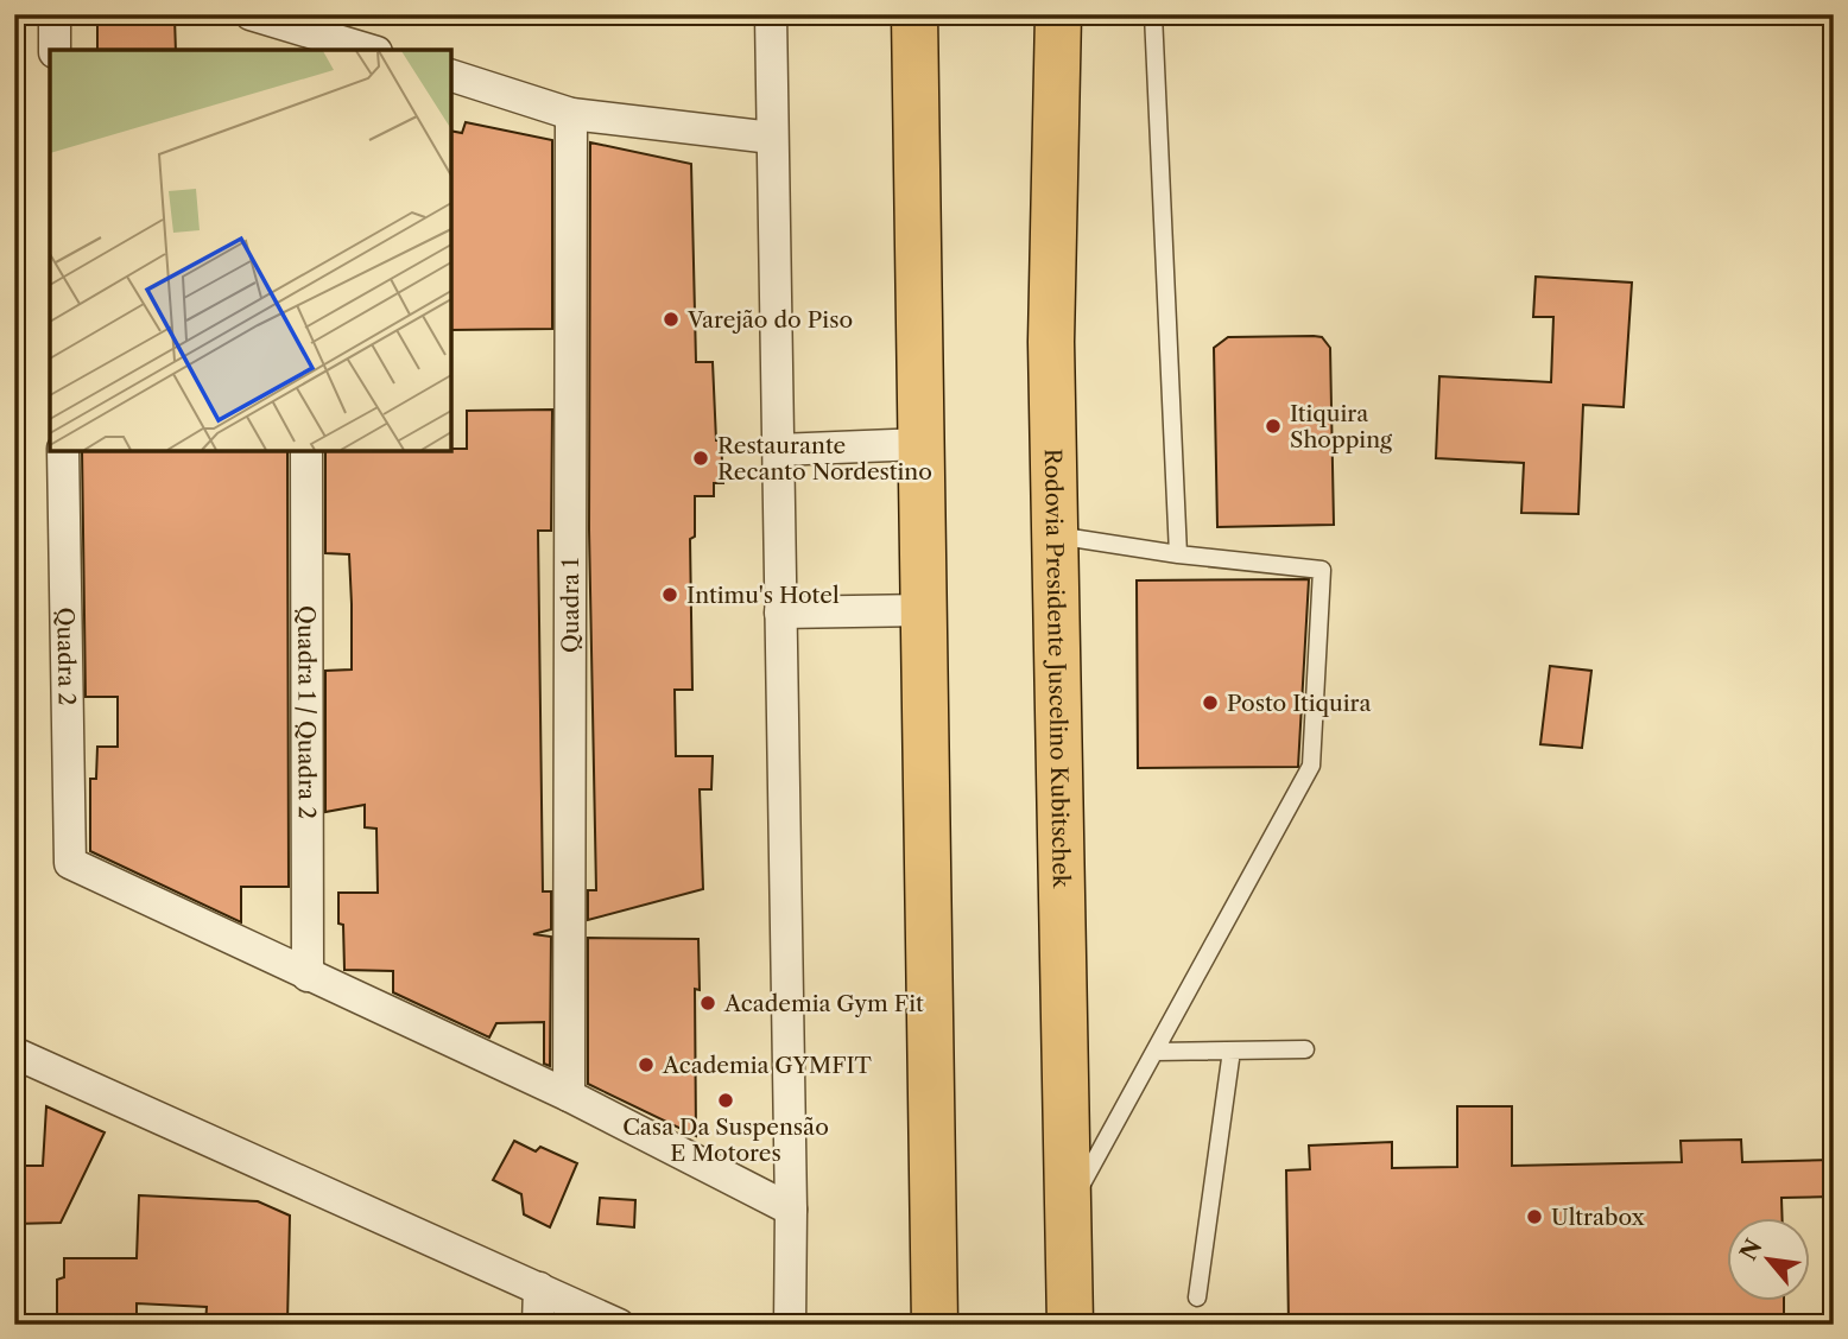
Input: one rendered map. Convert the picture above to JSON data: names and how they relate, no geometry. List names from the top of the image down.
{
  "streets": {
    "highway": ["Rodovia Presidente Juscelino Kubitschek"],
    "street": ["Quadra 1", "Quadra 2", "Quadra 1 / Quadra 2"]
  },
  "crossings": [
    ["Quadra 2", "Quadra 1 / Quadra 2"]
  ],
  "places": [
    "Varejão do Piso",
    "Itiquira Shopping",
    "Restaurante Recanto Nordestino",
    "Intimu's Hotel",
    "Posto Itiquira",
    "Academia Gym Fit",
    "Academia GYMFIT",
    "Casa Da Suspensão E Motores",
    "Ultrabox"
  ],
  "north": "top left"
}
